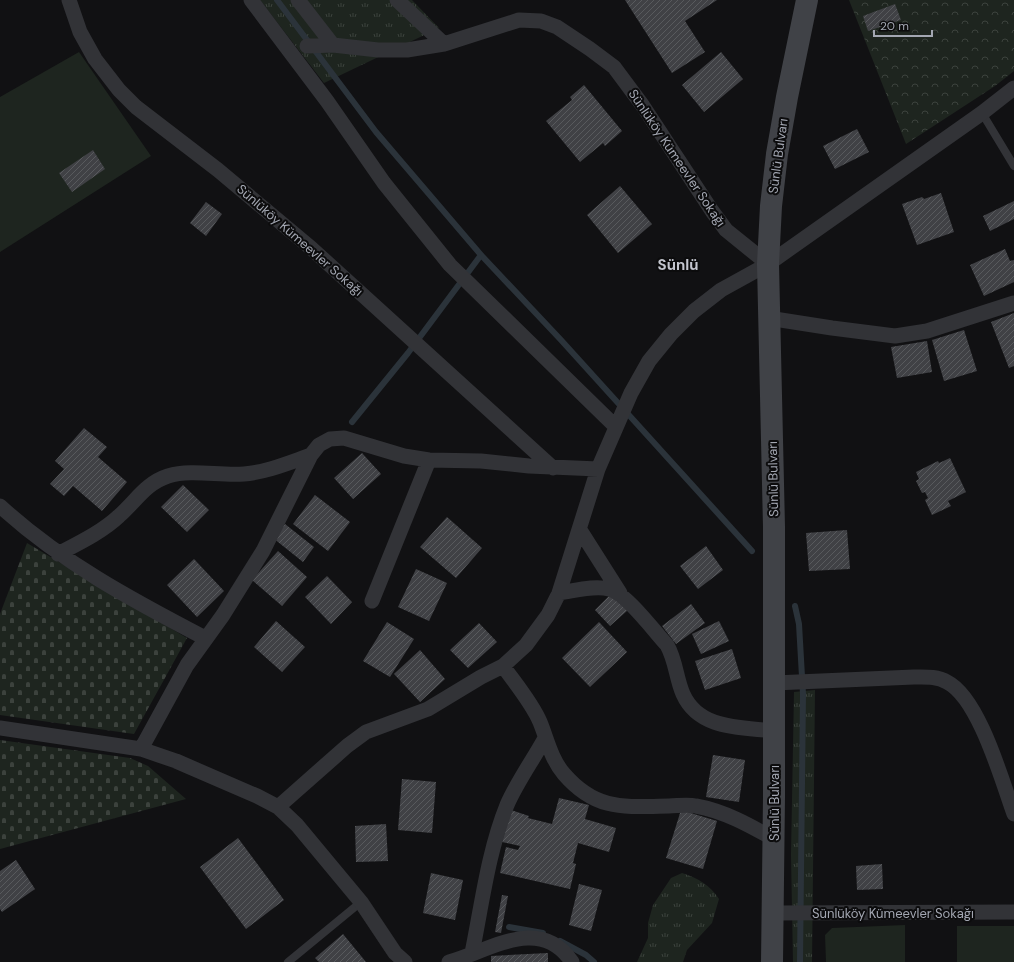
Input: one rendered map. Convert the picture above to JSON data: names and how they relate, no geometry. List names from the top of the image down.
{
  "streets": {
    "main road": ["Sünlü Bulvarı"],
    "street": ["Sünlüköy Kümeevler Sokağı"]
  },
  "crossings": [
    ["Sünlü Bulvarı", "Sünlüköy Kümeevler Sokağı"]
  ],
  "districts": ["Sünlü"],
  "scale_bar": "20 m"
}
